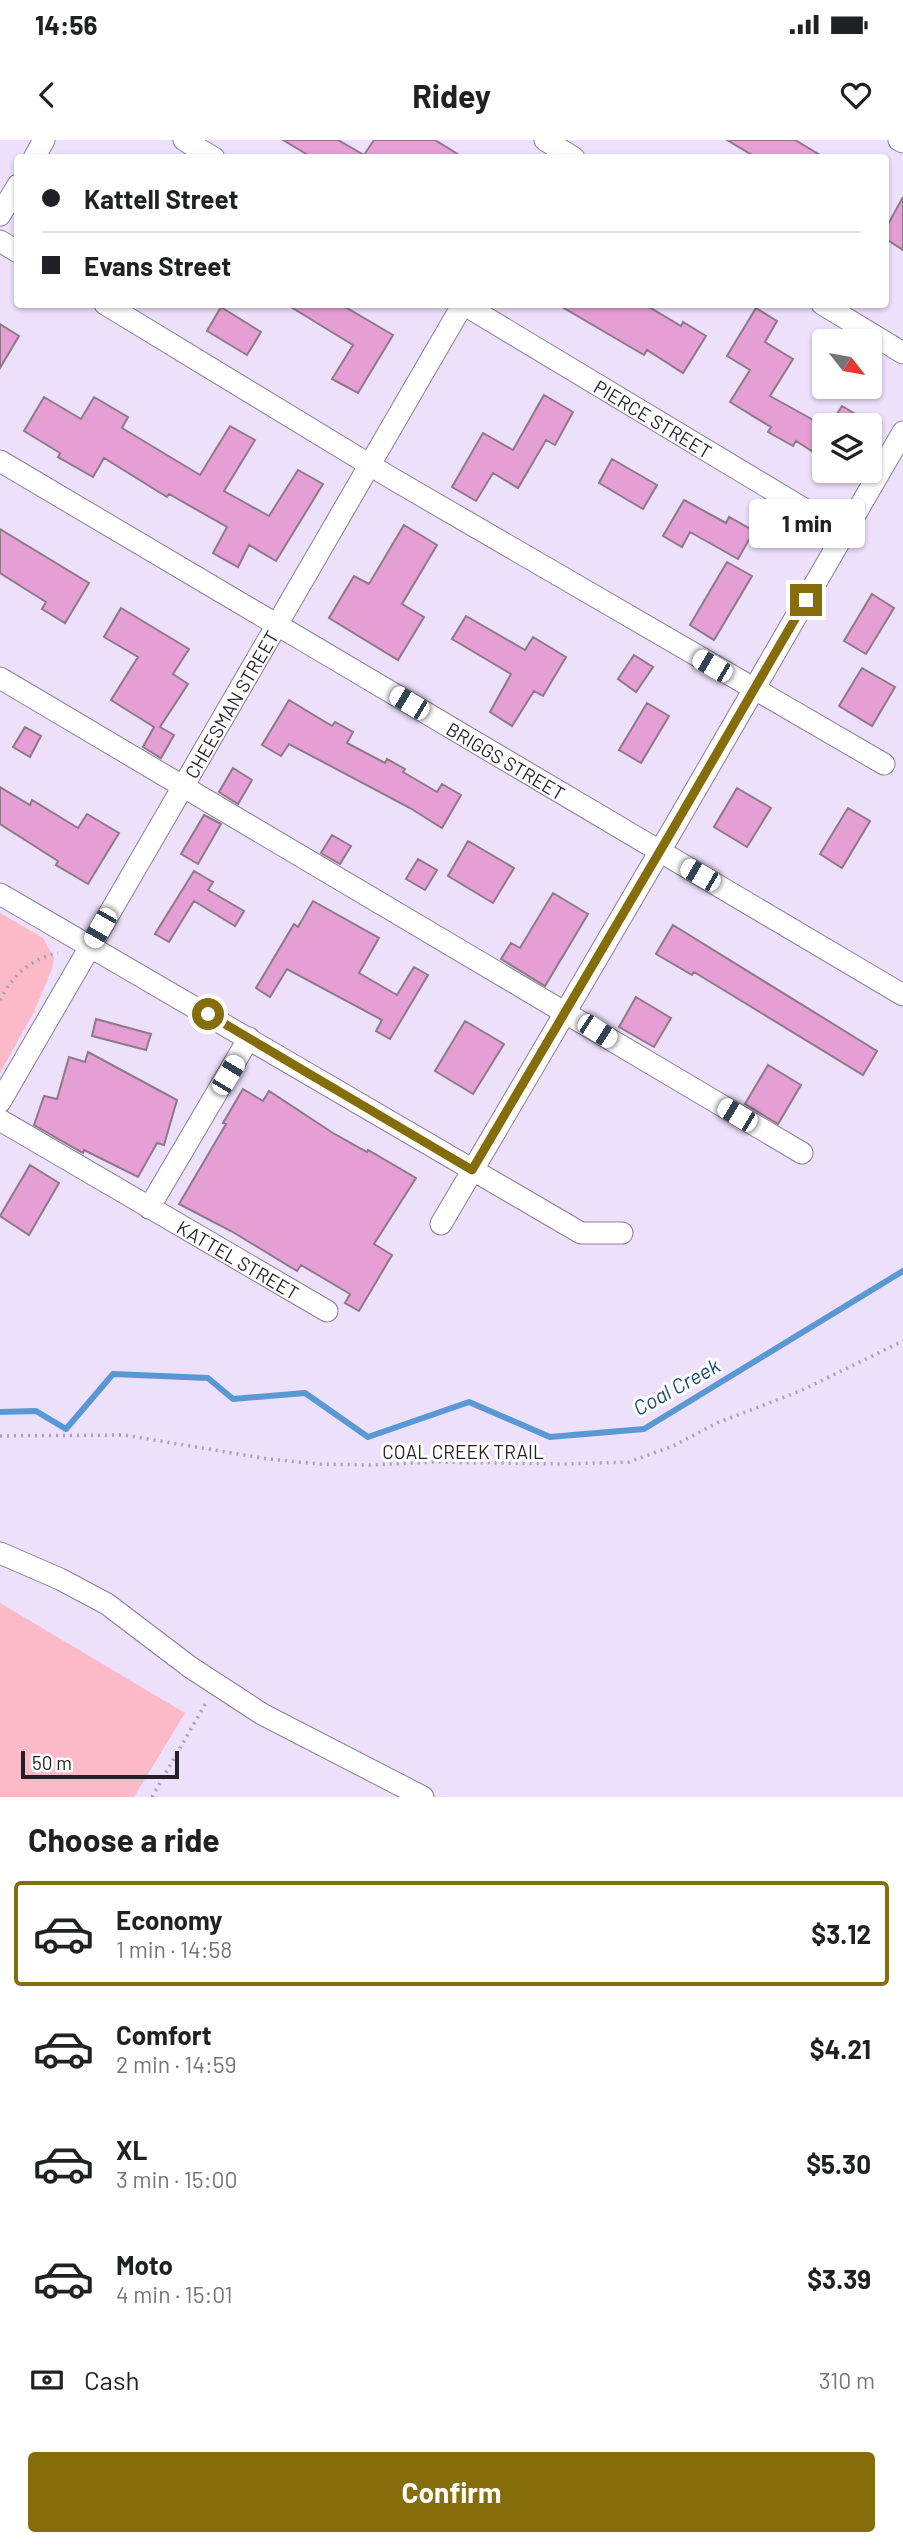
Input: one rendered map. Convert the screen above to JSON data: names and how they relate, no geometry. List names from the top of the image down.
{
  "streets": {
    "street": [
      "PIERCE STREET",
      "CHEESMAN STREET",
      "BRIGGS STREET",
      "KATTEL STREET"
    ],
    "path": ["COAL CREEK TRAIL"]
  },
  "crossings": [
    ["CHEESMAN STREET", "BRIGGS STREET"]
  ],
  "water": ["Coal Creek"],
  "scale_bar": "50 m",
  "north": "bottom right",
  "page": {
    "status": "14:56",
    "header": "Ridey",
    "banner": ["Kattell Street", "Evans Street"],
    "bubble": "1 min",
    "scale": "50 m",
    "heading": "Choose a ride",
    "list": [
      {
        "name": "Economy",
        "note": "1 min · 14:58",
        "value": "$3.12"
      },
      {
        "name": "Comfort",
        "note": "2 min · 14:59",
        "value": "$4.21"
      },
      {
        "name": "XL",
        "note": "3 min · 15:00",
        "value": "$5.30"
      },
      {
        "name": "Moto",
        "note": "4 min · 15:01",
        "value": "$3.39"
      }
    ],
    "pay": ["Cash", "310 m"],
    "buttons": "Confirm"
  }
}
